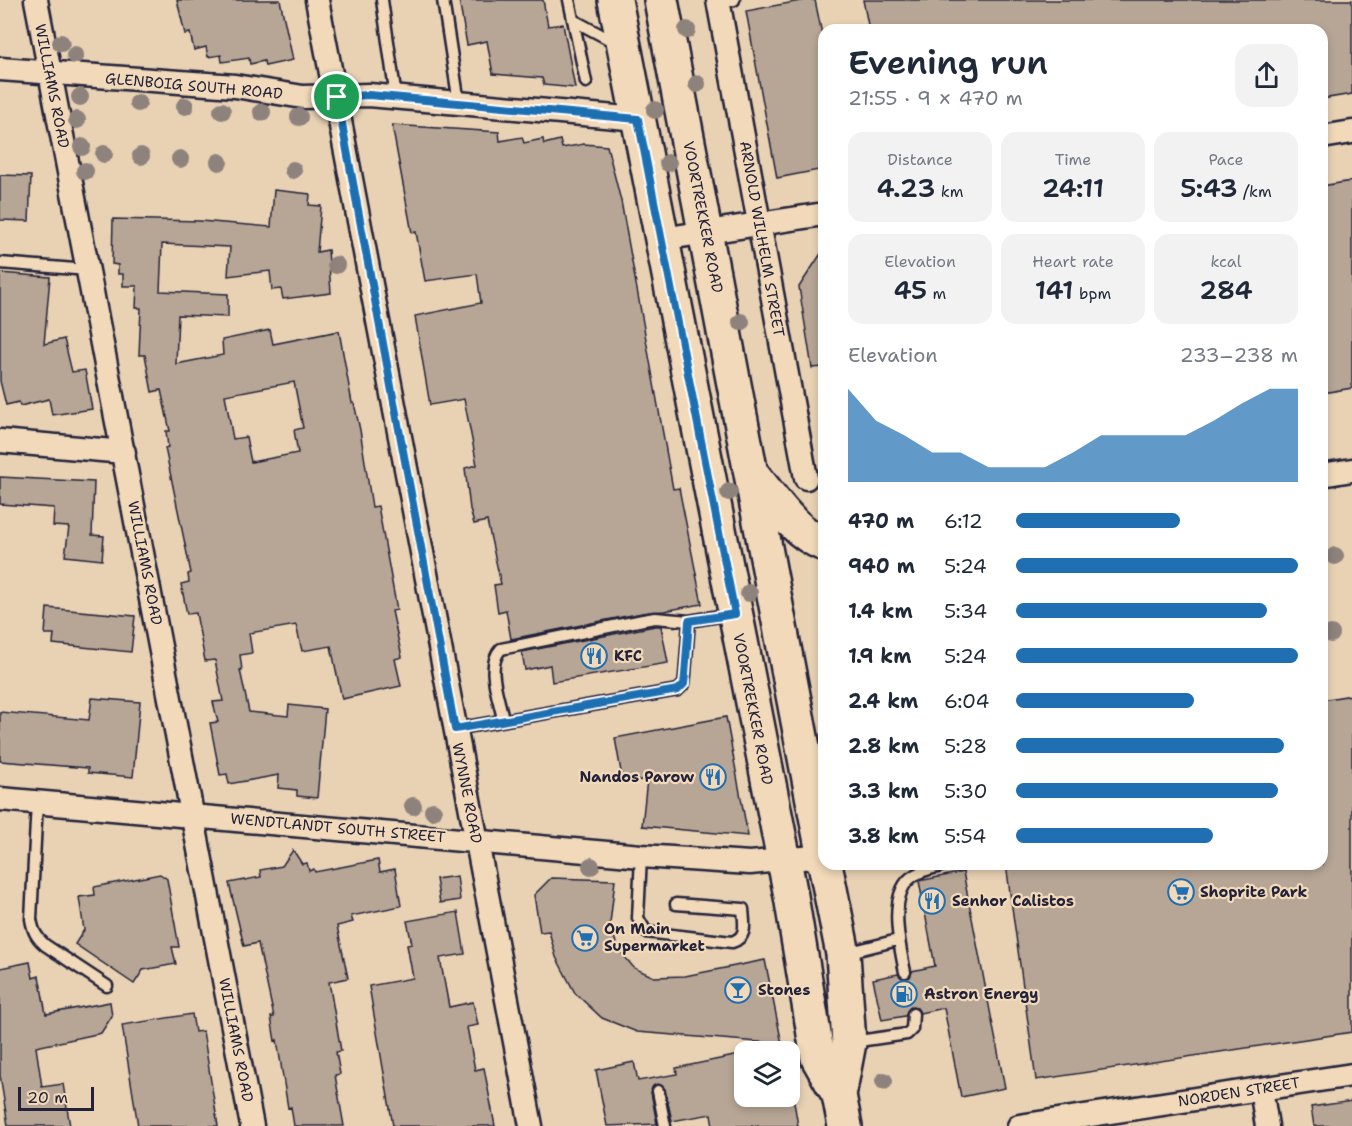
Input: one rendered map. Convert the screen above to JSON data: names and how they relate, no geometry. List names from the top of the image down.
{
  "streets": {
    "main road": ["VOORTREKKER ROAD"],
    "street": [
      "WILLIAMS ROAD",
      "GLENBOIG SOUTH ROAD",
      "ARNOLD WILHELM STREET",
      "WYNNE ROAD",
      "WENDTLANDT SOUTH STREET",
      "NORDEN STREET"
    ]
  },
  "crossings": [
    ["WILLIAMS ROAD", "GLENBOIG SOUTH ROAD"],
    ["WILLIAMS ROAD", "WENDTLANDT SOUTH STREET"],
    ["GLENBOIG SOUTH ROAD", "VOORTREKKER ROAD"],
    ["GLENBOIG SOUTH ROAD", "WYNNE ROAD"],
    ["VOORTREKKER ROAD", "WENDTLANDT SOUTH STREET"],
    ["WYNNE ROAD", "WENDTLANDT SOUTH STREET"]
  ],
  "places": {
    "restaurant": ["KFC", "Nandos Parow", "Senhor Calistos"],
    "supermarket": ["Shoprite Park", "On Main Supermarket"],
    "bar": ["Stones"],
    "fuel station": ["Astron Energy"]
  },
  "scale_bar": "20 m",
  "page": {
    "heading": ["Evening run", "21:55 · 9 × 470 m"],
    "stats": [
      ["Distance", "4.23 km"],
      ["Time", "24:11"],
      ["Pace", "5:43 /km"],
      ["Elevation", "45 m"],
      ["Heart rate", "141 bpm"],
      ["kcal", "284"]
    ],
    "chart": ["Elevation", "233–238 m"],
    "list": [
      {
        "name": "470 m",
        "note": "6:12"
      },
      {
        "name": "940 m",
        "note": "5:24"
      },
      {
        "name": "1.4 km",
        "note": "5:34"
      },
      {
        "name": "1.9 km",
        "note": "5:24"
      },
      {
        "name": "2.4 km",
        "note": "6:04"
      },
      {
        "name": "2.8 km",
        "note": "5:28"
      },
      {
        "name": "3.3 km",
        "note": "5:30"
      },
      {
        "name": "3.8 km",
        "note": "5:54"
      }
    ],
    "scale": "20 m"
  }
}
